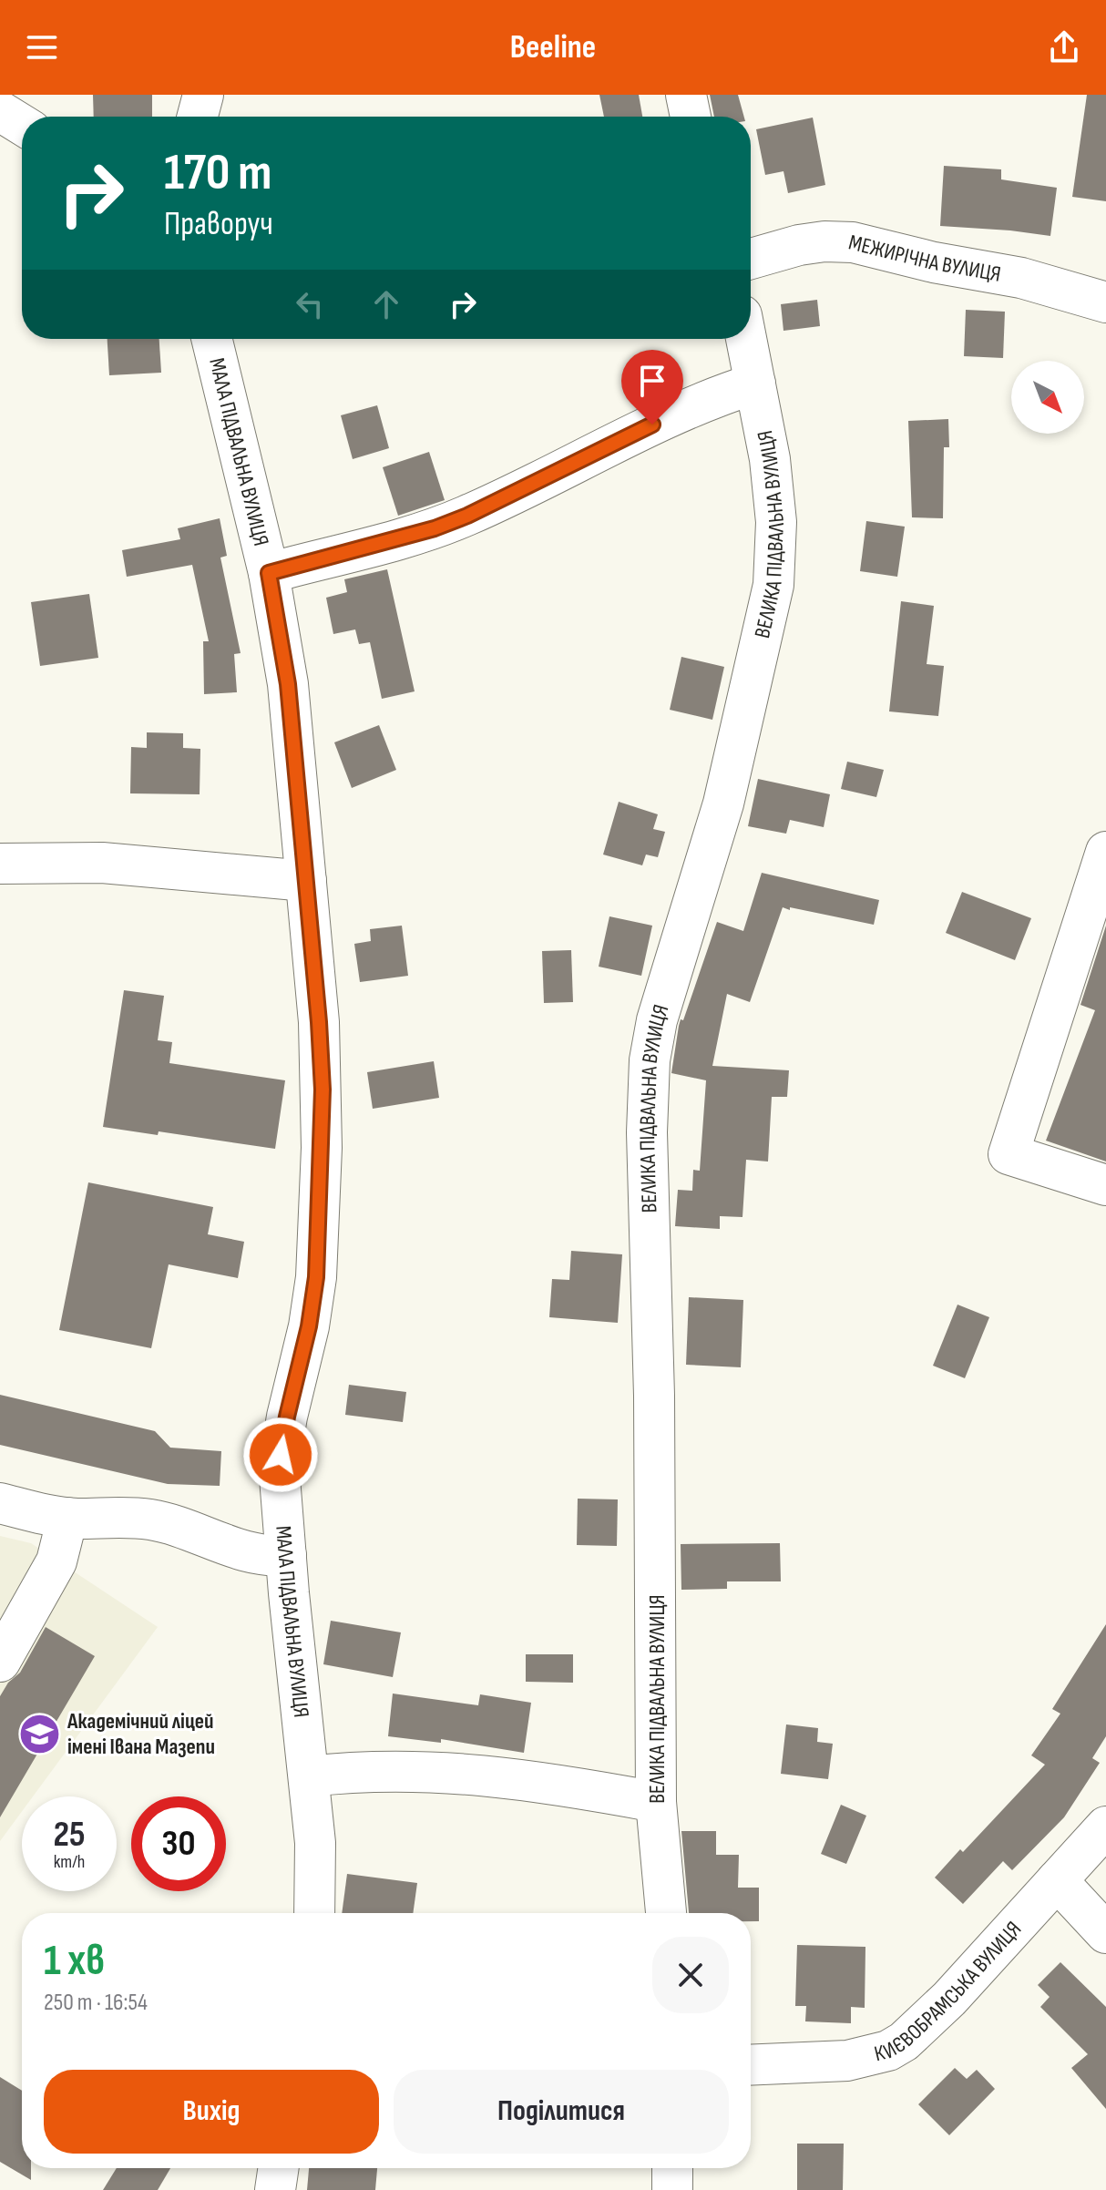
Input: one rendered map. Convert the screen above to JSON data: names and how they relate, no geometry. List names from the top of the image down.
{
  "streets": {
    "street": [
      "МЕЖИРІЧНА ВУЛИЦЯ",
      "МАЛА ПІДВАЛЬНА ВУЛИЦЯ",
      "ВЕЛИКА ПІДВАЛЬНА ВУЛИЦЯ",
      "КИЄВОБРАМСЬКА ВУЛИЦЯ"
    ]
  },
  "places": {
    "school or university": ["Академічний ліцей імені Івана Мазепи"]
  },
  "north": "bottom right",
  "page": {
    "header": "Beeline",
    "turn": ["170 m", "Праворуч"],
    "speed": "25 km/h",
    "limit": "30",
    "heading": ["1 хв", "250 m · 16:54"],
    "buttons": ["Вихід", "Поділитися"]
  }
}
